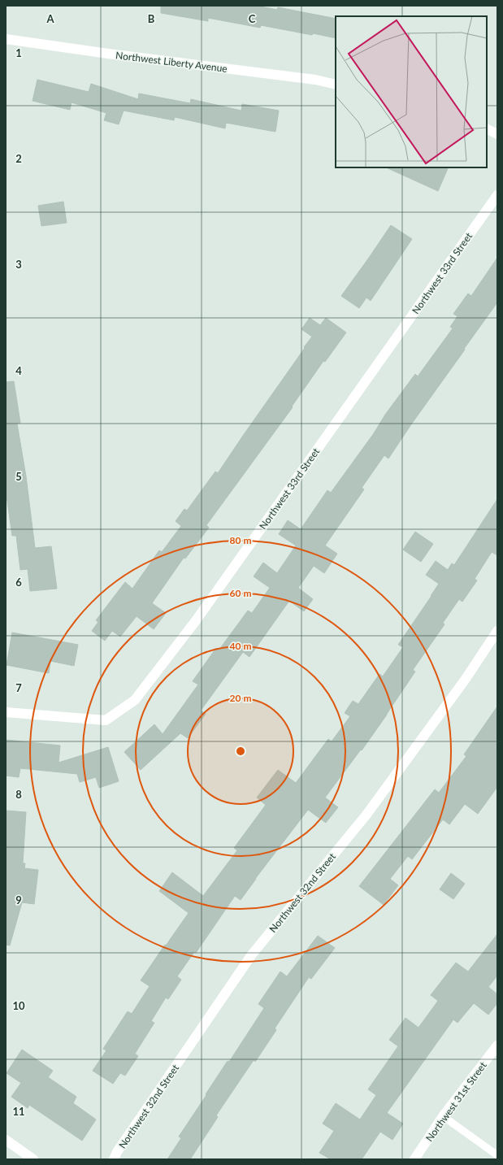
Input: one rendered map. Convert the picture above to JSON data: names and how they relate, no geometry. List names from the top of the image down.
{
  "streets": {
    "street": [
      "Northwest Liberty Avenue",
      "Northwest 33rd Street",
      "Northwest 32nd Street",
      "Northwest 31st Street"
    ]
  },
  "grid": {
    "columns": ["A", "B", "C"],
    "rows": [
      "1",
      "2",
      "3",
      "4",
      "5",
      "6",
      "7",
      "8",
      "9",
      "10",
      "11"
    ]
  },
  "rings": [
    "80 m",
    "60 m",
    "40 m",
    "20 m"
  ]
}
